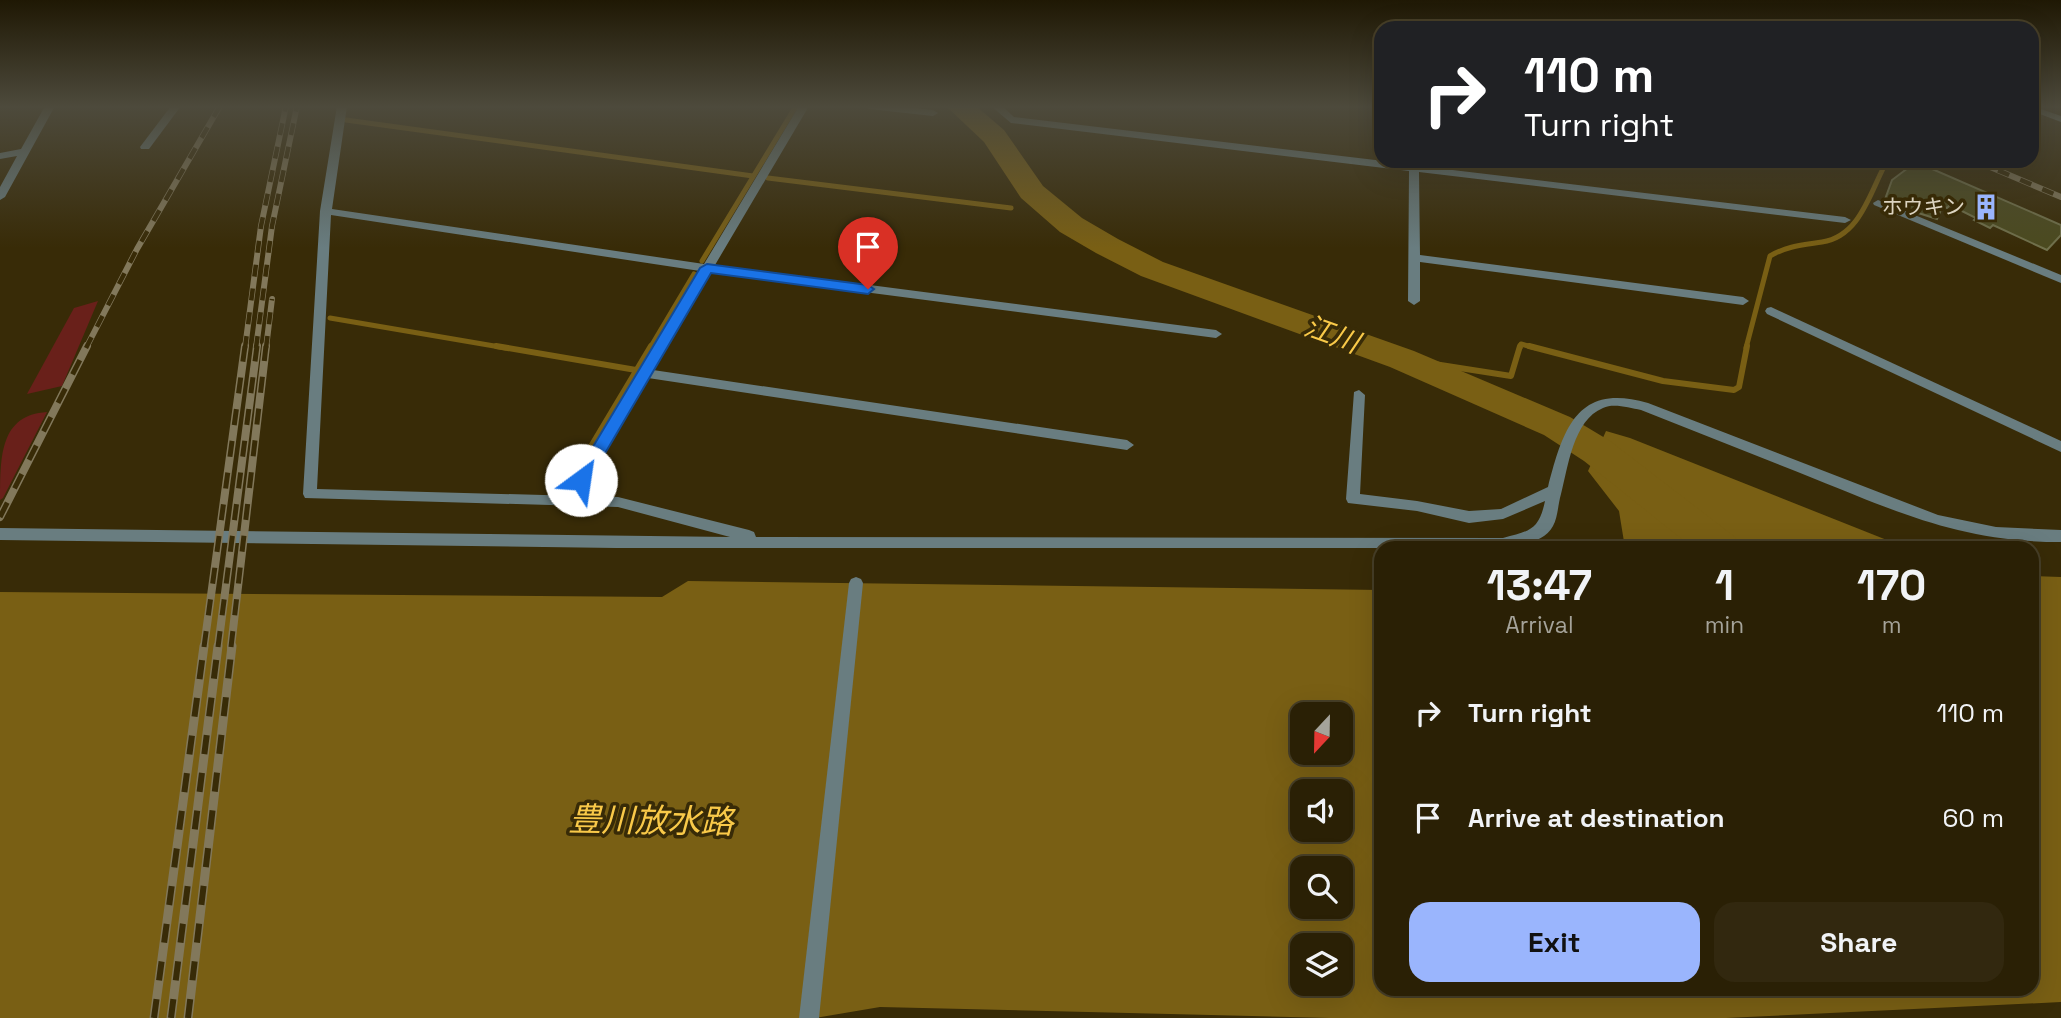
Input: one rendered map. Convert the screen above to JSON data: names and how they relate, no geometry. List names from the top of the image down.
{
  "water": ["江川", "豊川放水路"],
  "places": {
    "building": ["ホウキン"]
  },
  "north": "bottom",
  "page": {
    "turn": ["110 m", "Turn right"],
    "eta": [
      "13:47",
      "Arrival",
      "1",
      "min",
      "170",
      "m"
    ],
    "list": [
      {
        "name": "Turn right",
        "value": "110 m"
      },
      {
        "name": "Arrive at destination",
        "value": "60 m"
      }
    ],
    "buttons": ["Exit", "Share"]
  }
}
